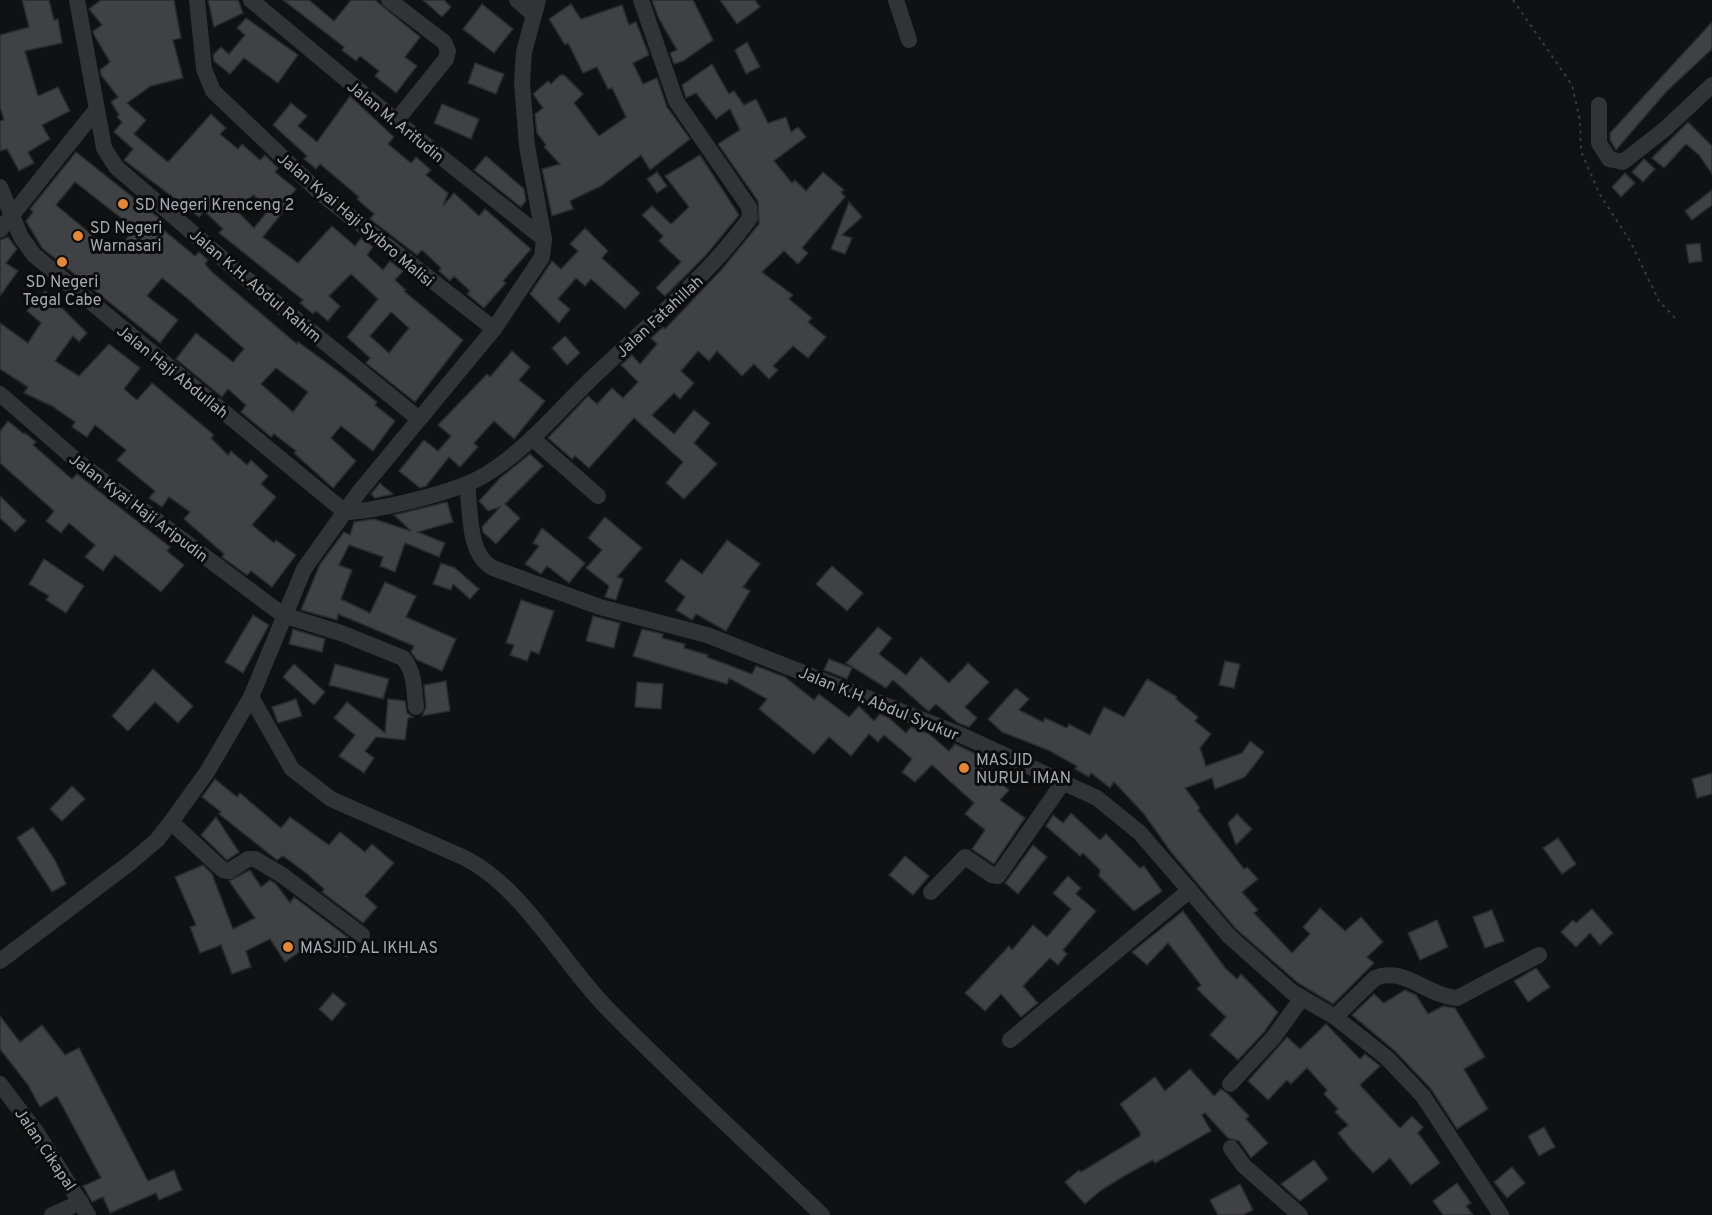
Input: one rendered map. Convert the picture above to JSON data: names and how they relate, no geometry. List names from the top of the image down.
{
  "streets": {
    "street": [
      "Jalan M. Arifudin",
      "Jalan Kyai Haji Syibro Malisi",
      "Jalan K.H. Abdul Rahim",
      "Jalan Fatahillah",
      "Jalan Haji Abdullah",
      "Jalan Kyai Haji Aripudin",
      "Jalan K.H. Abdul Syukur",
      "Jalan Cikapal"
    ]
  },
  "crossings": [
    ["Jalan Fatahillah", "Jalan Haji Abdullah"],
    ["Jalan Fatahillah", "Jalan K.H. Abdul Syukur"]
  ],
  "places": [
    "SD Negeri Krenceng 2",
    "SD Negeri Warnasari",
    "SD Negeri Tegal Cabe",
    "MASJID NURUL IMAN",
    "MASJID AL IKHLAS"
  ]
}
